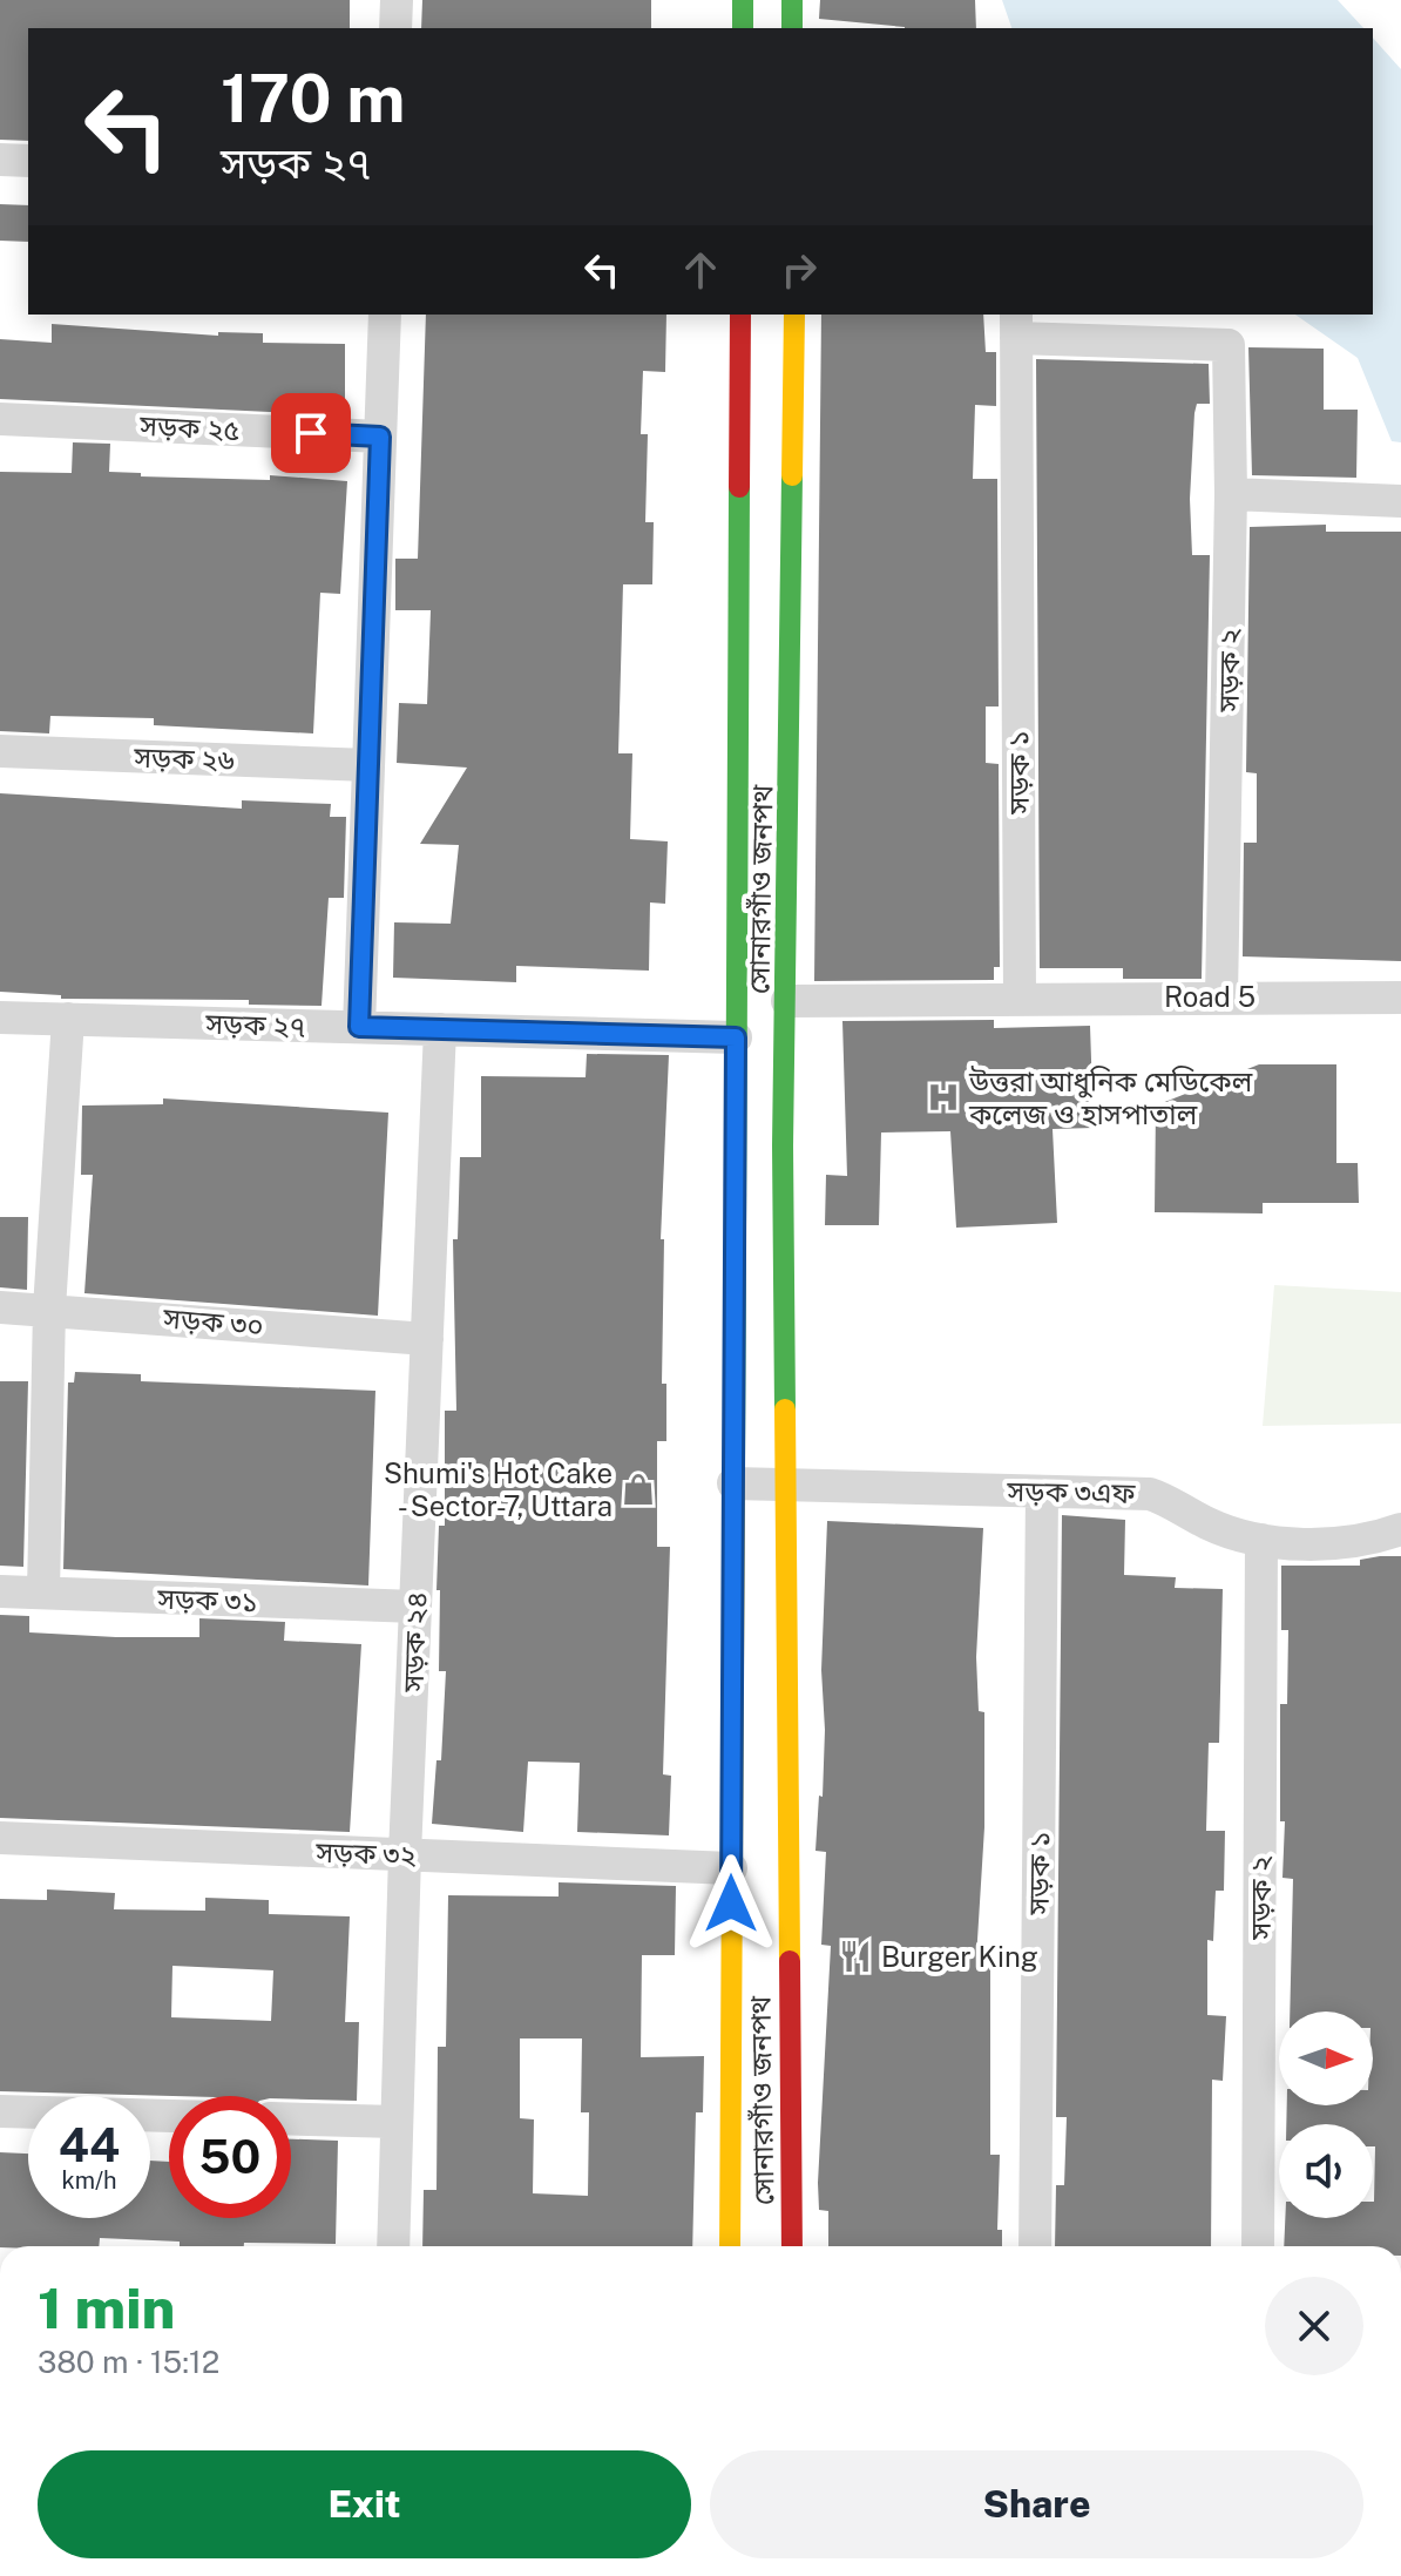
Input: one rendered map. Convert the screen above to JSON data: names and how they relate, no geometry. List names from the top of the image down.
{
  "streets": {
    "main road": ["সোনারগাঁও জনপথ"],
    "street": [
      "সড়ক ২৫",
      "সড়ক ২",
      "সড়ক ২৬",
      "সড়ক ১",
      "Road 5",
      "সড়ক ২৭",
      "সড়ক ৩০",
      "সড়ক ৩এফ",
      "সড়ক ৩১",
      "সড়ক ২৪",
      "সড়ক ৩২"
    ]
  },
  "crossings": [
    ["সড়ক ২", "সড়ক ১"],
    ["সড়ক ২", "Road 5"],
    ["সড়ক ২", "সড়ক ৩এফ"],
    ["সড়ক ১", "Road 5"],
    ["সড়ক ১", "সড়ক ৩এফ"],
    ["সোনারগাঁও জনপথ", "সড়ক ২৭"],
    ["সোনারগাঁও জনপথ", "সড়ক ৩এফ"],
    ["সোনারগাঁও জনপথ", "সড়ক ৩২"],
    ["সড়ক ২৭", "সড়ক ২৪"],
    ["সড়ক ৩০", "সড়ক ২৪"],
    ["সড়ক ৩১", "সড়ক ২৪"],
    ["সড়ক ২৪", "সড়ক ৩২"]
  ],
  "places": {
    "hospital": ["উত্তরা আধুনিক মেডিকেল কলেজ ও হাসপাতাল"],
    "shop": ["Shumi's Hot Cake - Sector-7, Uttara"],
    "restaurant": ["Burger King"]
  },
  "north": "right",
  "page": {
    "turn": ["170 m", "সড়ক ২৭"],
    "speed": "44 km/h",
    "limit": "50",
    "heading": ["1 min", "380 m · 15:12"],
    "buttons": ["Exit", "Share"]
  }
}
